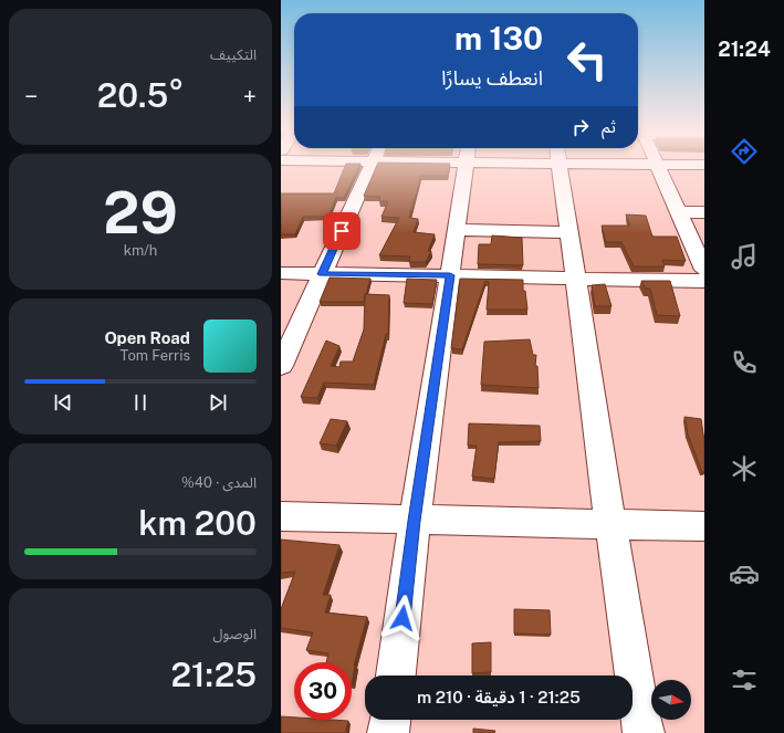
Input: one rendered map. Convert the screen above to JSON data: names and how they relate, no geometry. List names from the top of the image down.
{
  "north": "right",
  "page": {
    "tabs": "21:24",
    "tile": [
      "التكييف",
      ["29", "km/h"],
      ["المدى · 40%", "200 km"],
      ["الوصول", "21:25"]
    ],
    "turn": ["130 m", "انعطف يسارًا"],
    "heat": ["−", "20.5°", "+"],
    "then": "ثم",
    "song": ["Open Road", "Tom Ferris"],
    "limit": "30",
    "trip": "21:25 · 1 دقيقة · 210 m"
  }
}
